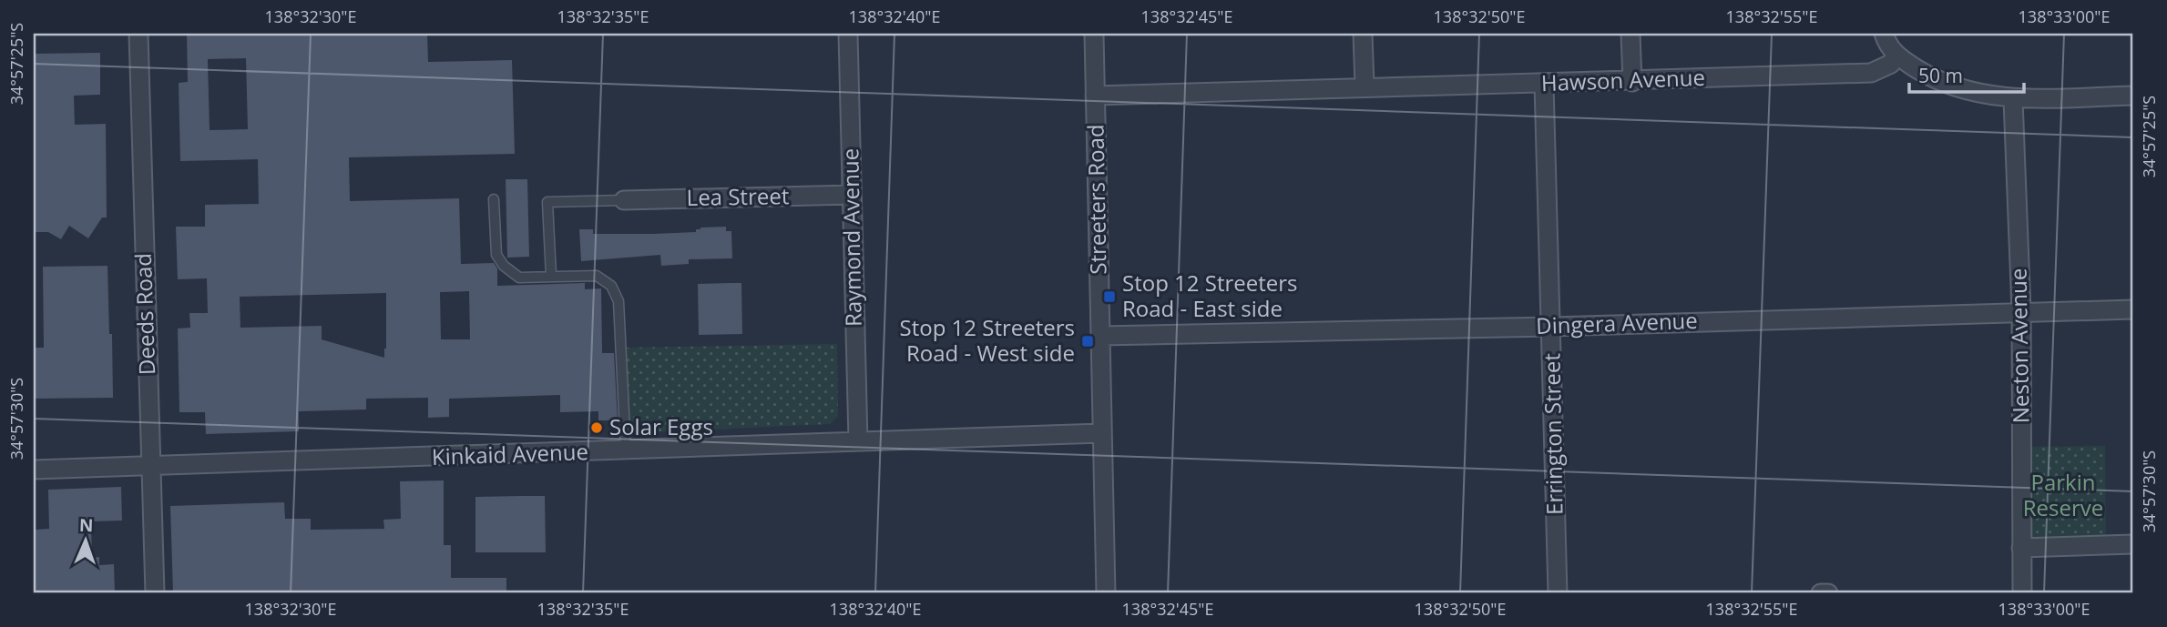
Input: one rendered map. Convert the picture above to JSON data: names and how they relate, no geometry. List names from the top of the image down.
{
  "streets": {
    "street": [
      "Hawson Avenue",
      "Lea Street",
      "Streeters Road",
      "Raymond Avenue",
      "Deeds Road",
      "Dingera Avenue",
      "Neston Avenue",
      "Errington Street",
      "Kinkaid Avenue"
    ]
  },
  "crossings": [
    ["Hawson Avenue", "Streeters Road"],
    ["Hawson Avenue", "Errington Street"],
    ["Lea Street", "Raymond Avenue"],
    ["Streeters Road", "Dingera Avenue"],
    ["Streeters Road", "Kinkaid Avenue"],
    ["Raymond Avenue", "Kinkaid Avenue"],
    ["Deeds Road", "Kinkaid Avenue"],
    ["Dingera Avenue", "Neston Avenue"],
    ["Dingera Avenue", "Errington Street"]
  ],
  "parks": ["Parkin Reserve"],
  "places": {
    "transit": ["Stop 12 Streeters Road - East side", "Stop 12 Streeters Road - West side"],
    "other": ["Solar Eggs"]
  },
  "scale_bar": "50 m",
  "north": "top",
  "coordinates": [
    "138°32'30\"E",
    "138°32'35\"E",
    "138°32'40\"E",
    "138°32'45\"E",
    "138°32'50\"E",
    "138°32'55\"E",
    "138°33'00\"E",
    "34°57'25\"S",
    "34°57'30\"S"
  ]
}
